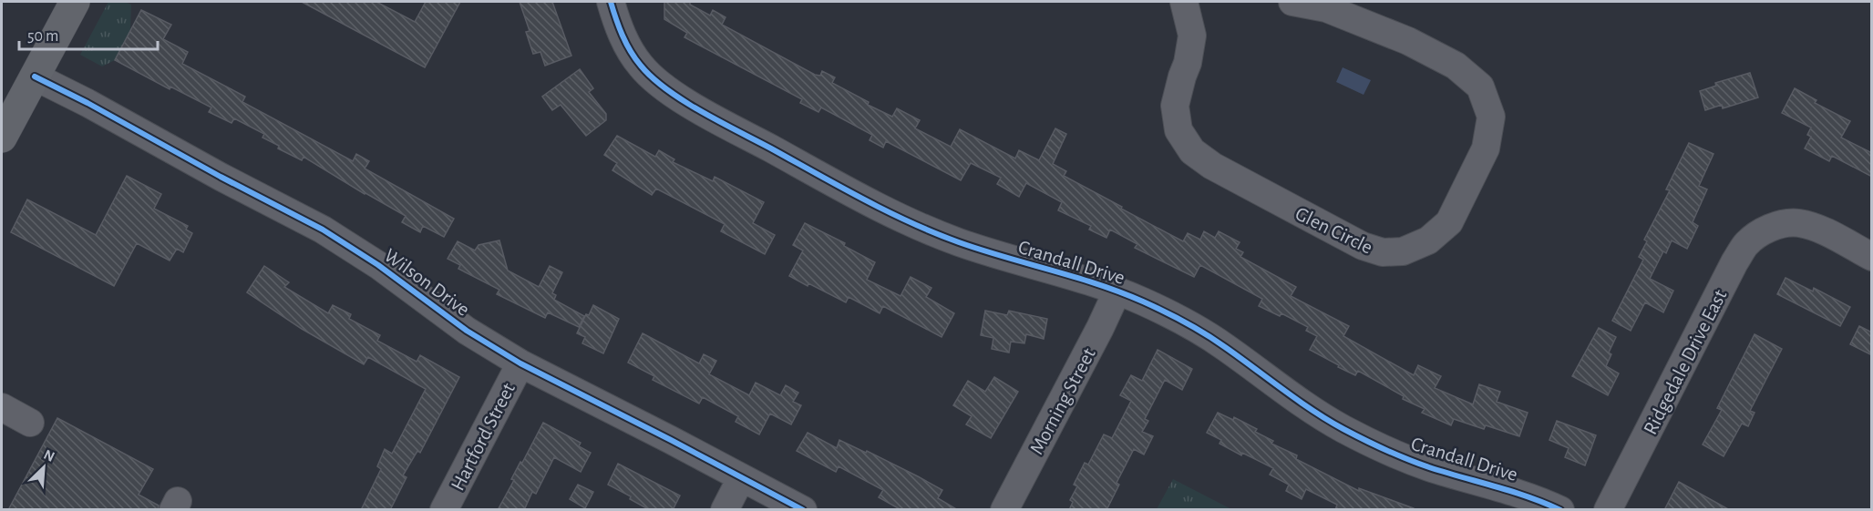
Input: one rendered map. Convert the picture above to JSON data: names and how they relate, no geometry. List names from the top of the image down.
{
  "streets": {
    "street": [
      "Glen Circle",
      "Crandall Drive",
      "Wilson Drive",
      "Ridgedale Drive East",
      "Morning Street",
      "Hartford Street"
    ]
  },
  "crossings": [
    ["Crandall Drive", "Morning Street"],
    ["Wilson Drive", "Hartford Street"]
  ],
  "scale_bar": "50 m",
  "north": "top right"
}
